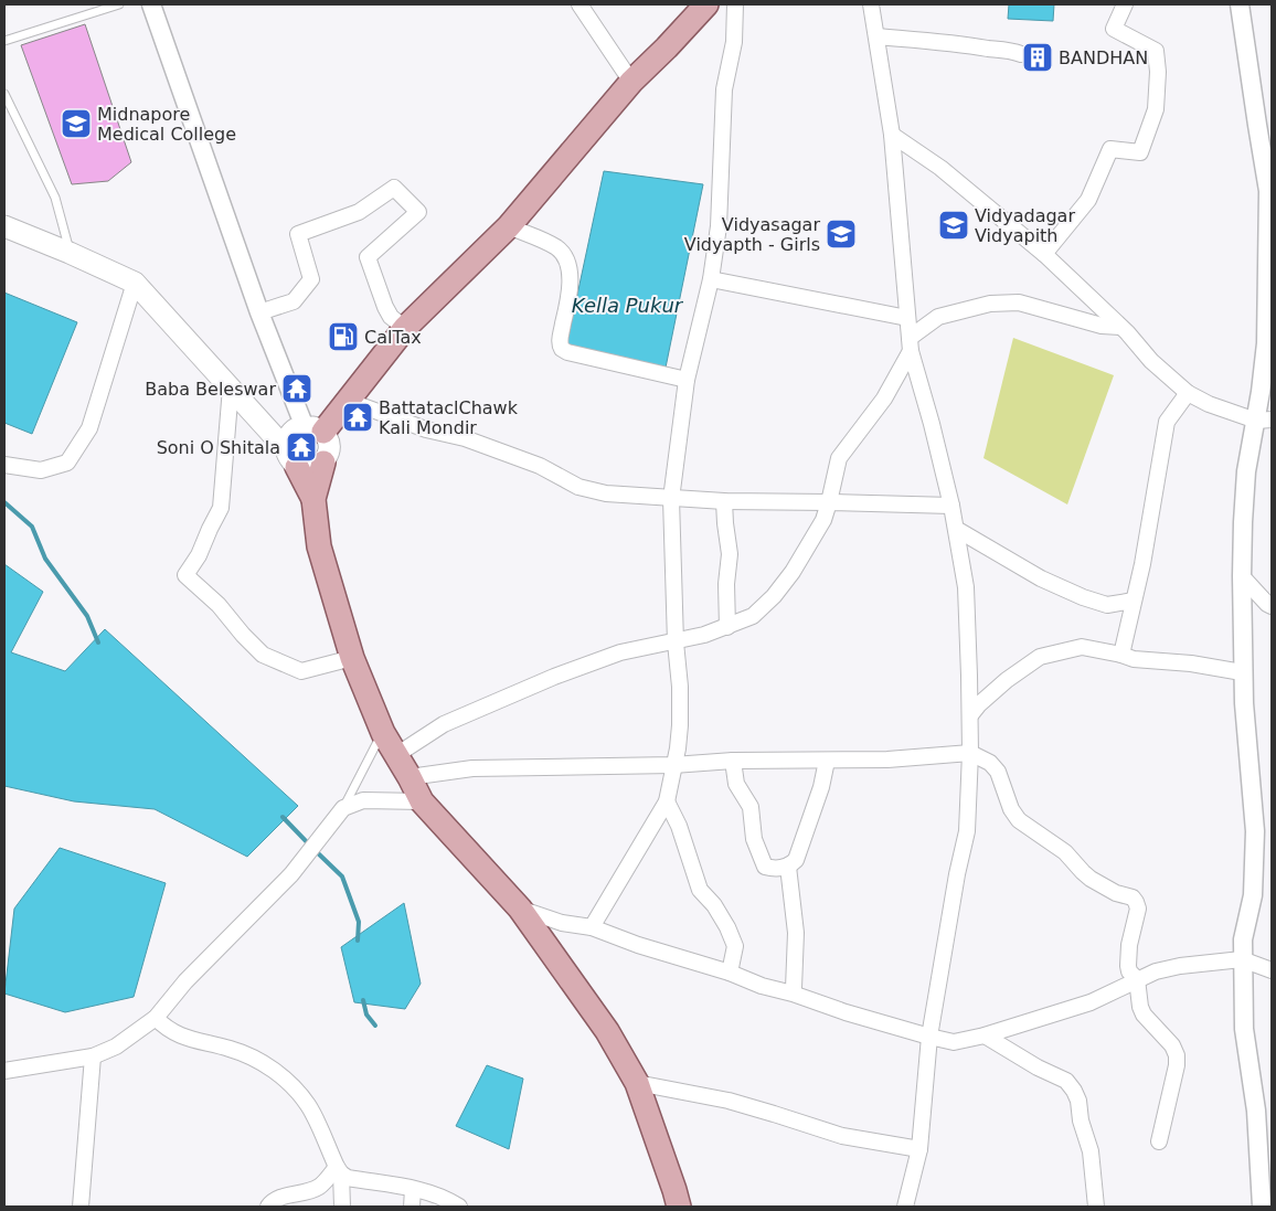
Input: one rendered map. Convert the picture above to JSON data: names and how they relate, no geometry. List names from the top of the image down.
{
  "water": ["Kella Pukur"],
  "places": {
    "building": ["BANDHAN"],
    "school or university": ["Midnapore Medical College", "Vidyadagar Vidyapith", "Vidyasagar Vidyapth - Girls"],
    "fuel station": ["CalTax"],
    "temple": ["Baba Beleswar", "BattataclChawk Kali Mondir", "Soni O Shitala"]
  }
}
